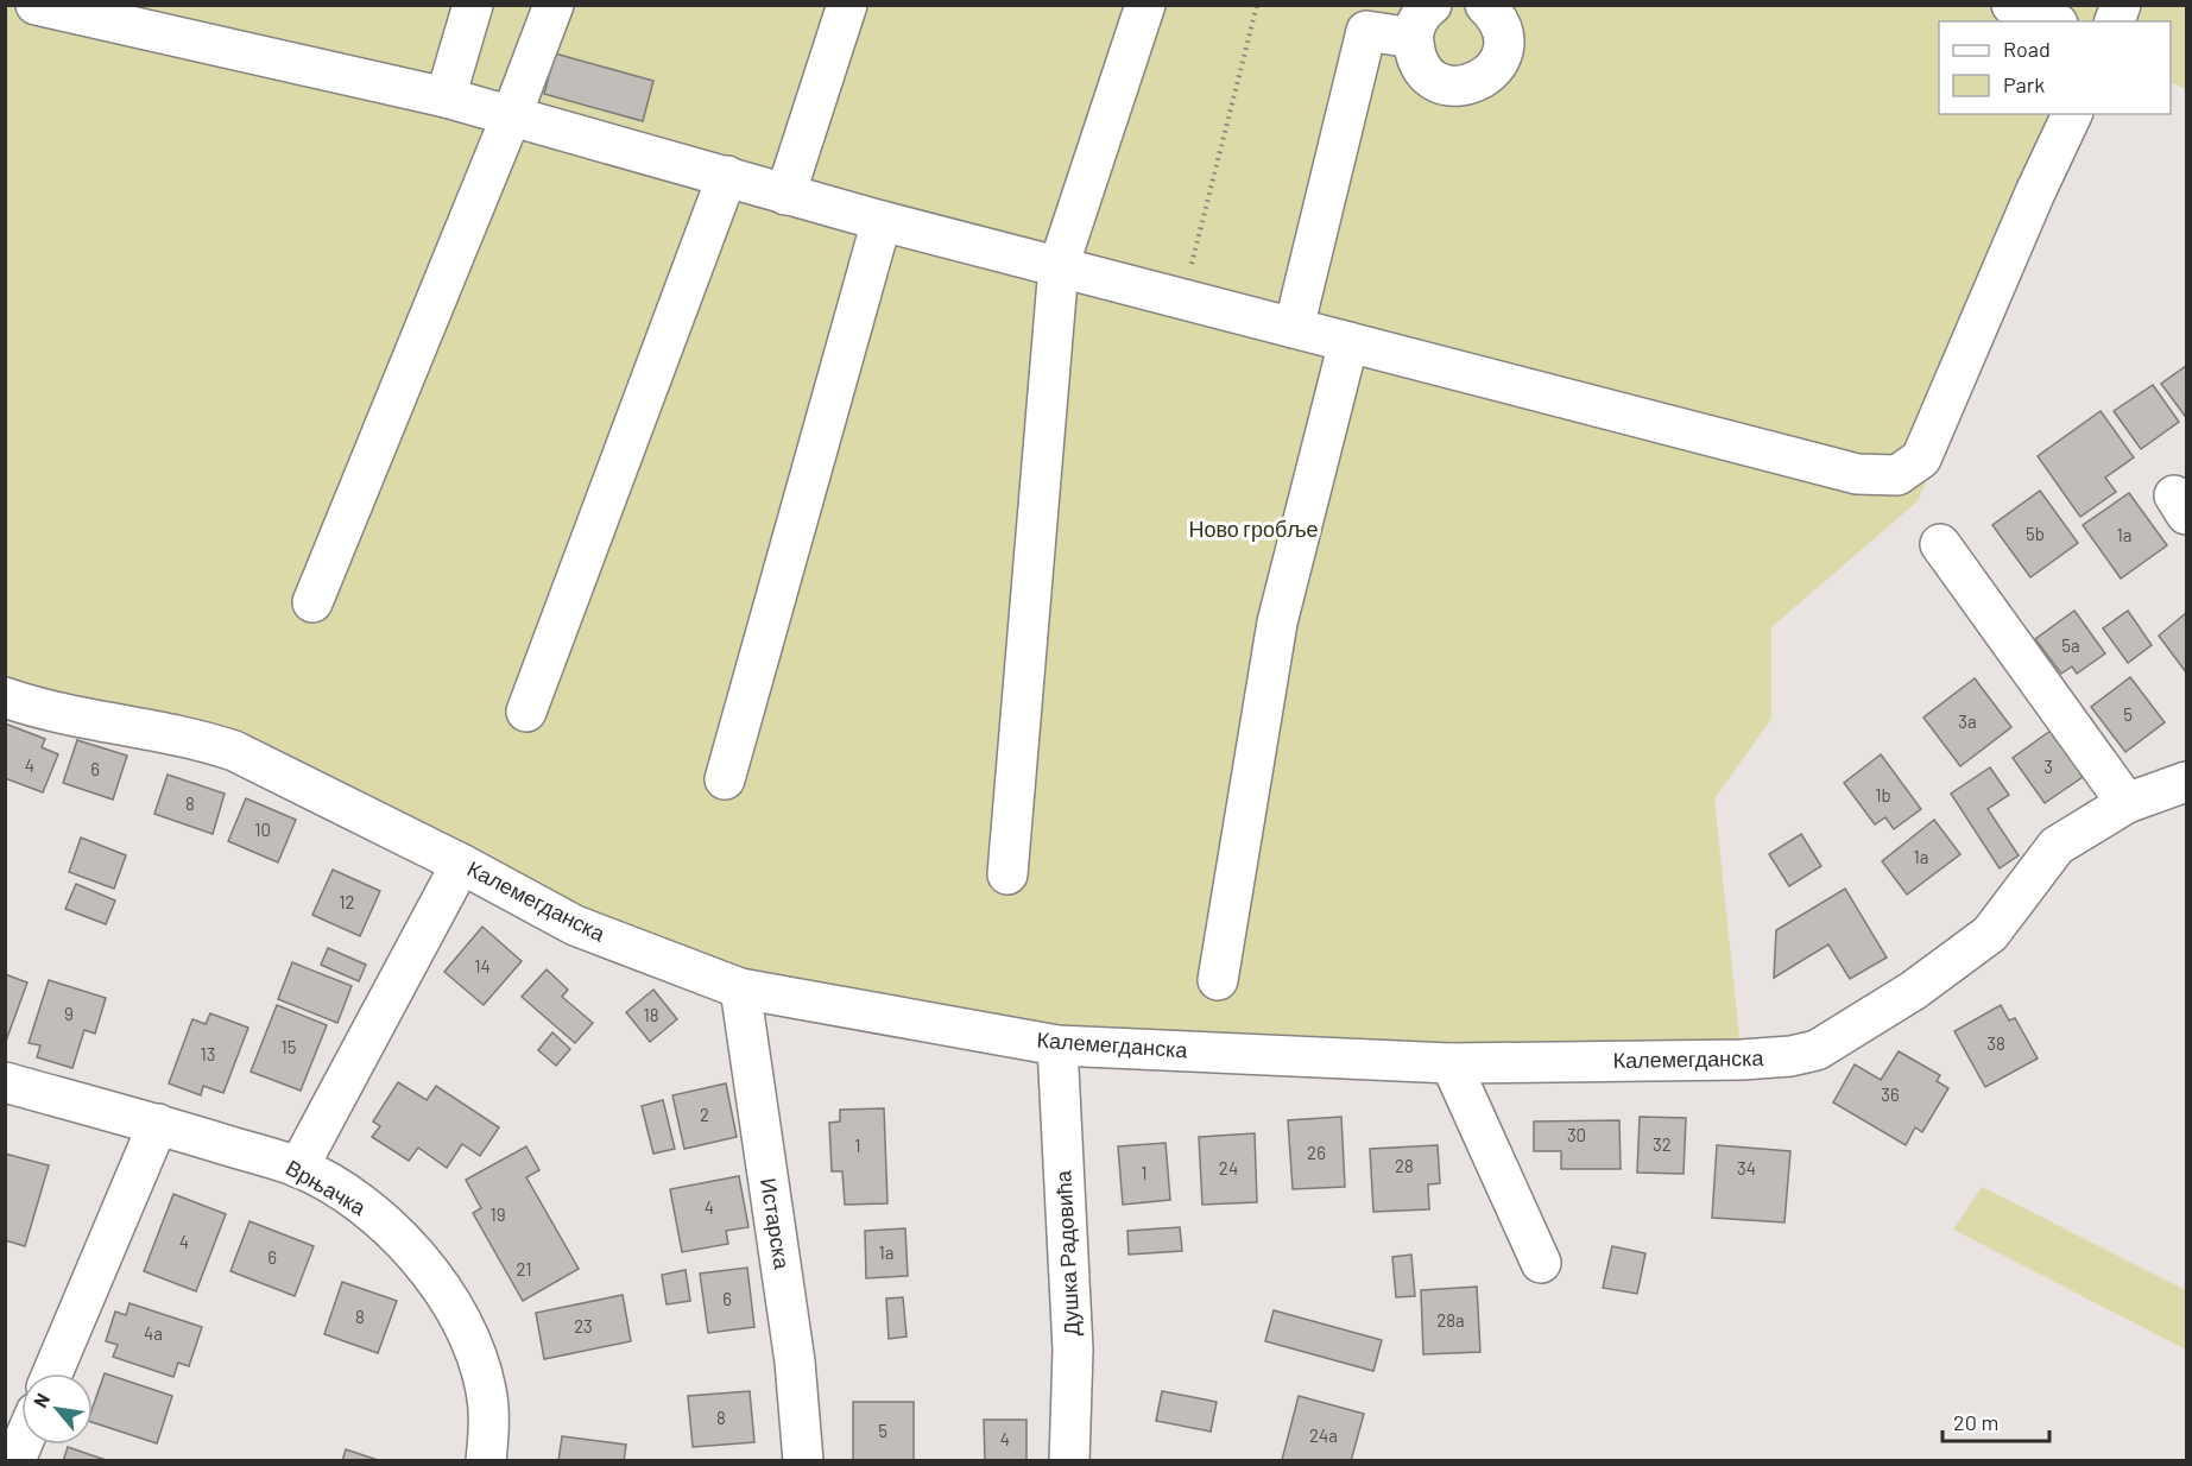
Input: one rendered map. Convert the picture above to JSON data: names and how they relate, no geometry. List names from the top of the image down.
{
  "streets": {
    "street": [
      "Калемегданска",
      "Врњачка",
      "Истарска",
      "Душка Радовића"
    ]
  },
  "crossings": [
    ["Калемегданска", "Истарска"],
    ["Калемегданска", "Душка Радовића"]
  ],
  "parks": ["Ново гробље"],
  "house_numbers": [
    "5b",
    "1a",
    "5a",
    "5",
    "3a",
    "4",
    "3",
    "6",
    "1b",
    "8",
    "10",
    "1a",
    "12",
    "14",
    "9",
    "18",
    "38",
    "15",
    "13",
    "36",
    "2",
    "30",
    "32",
    "1",
    "26",
    "28",
    "24",
    "34",
    "1",
    "4",
    "19",
    "4",
    "1a",
    "6",
    "21",
    "6",
    "8",
    "28a",
    "23",
    "4a",
    "8",
    "5",
    "24a",
    "4"
  ],
  "legend": ["Road", "Park"],
  "scale_bar": "20 m",
  "north": "top left"
}
